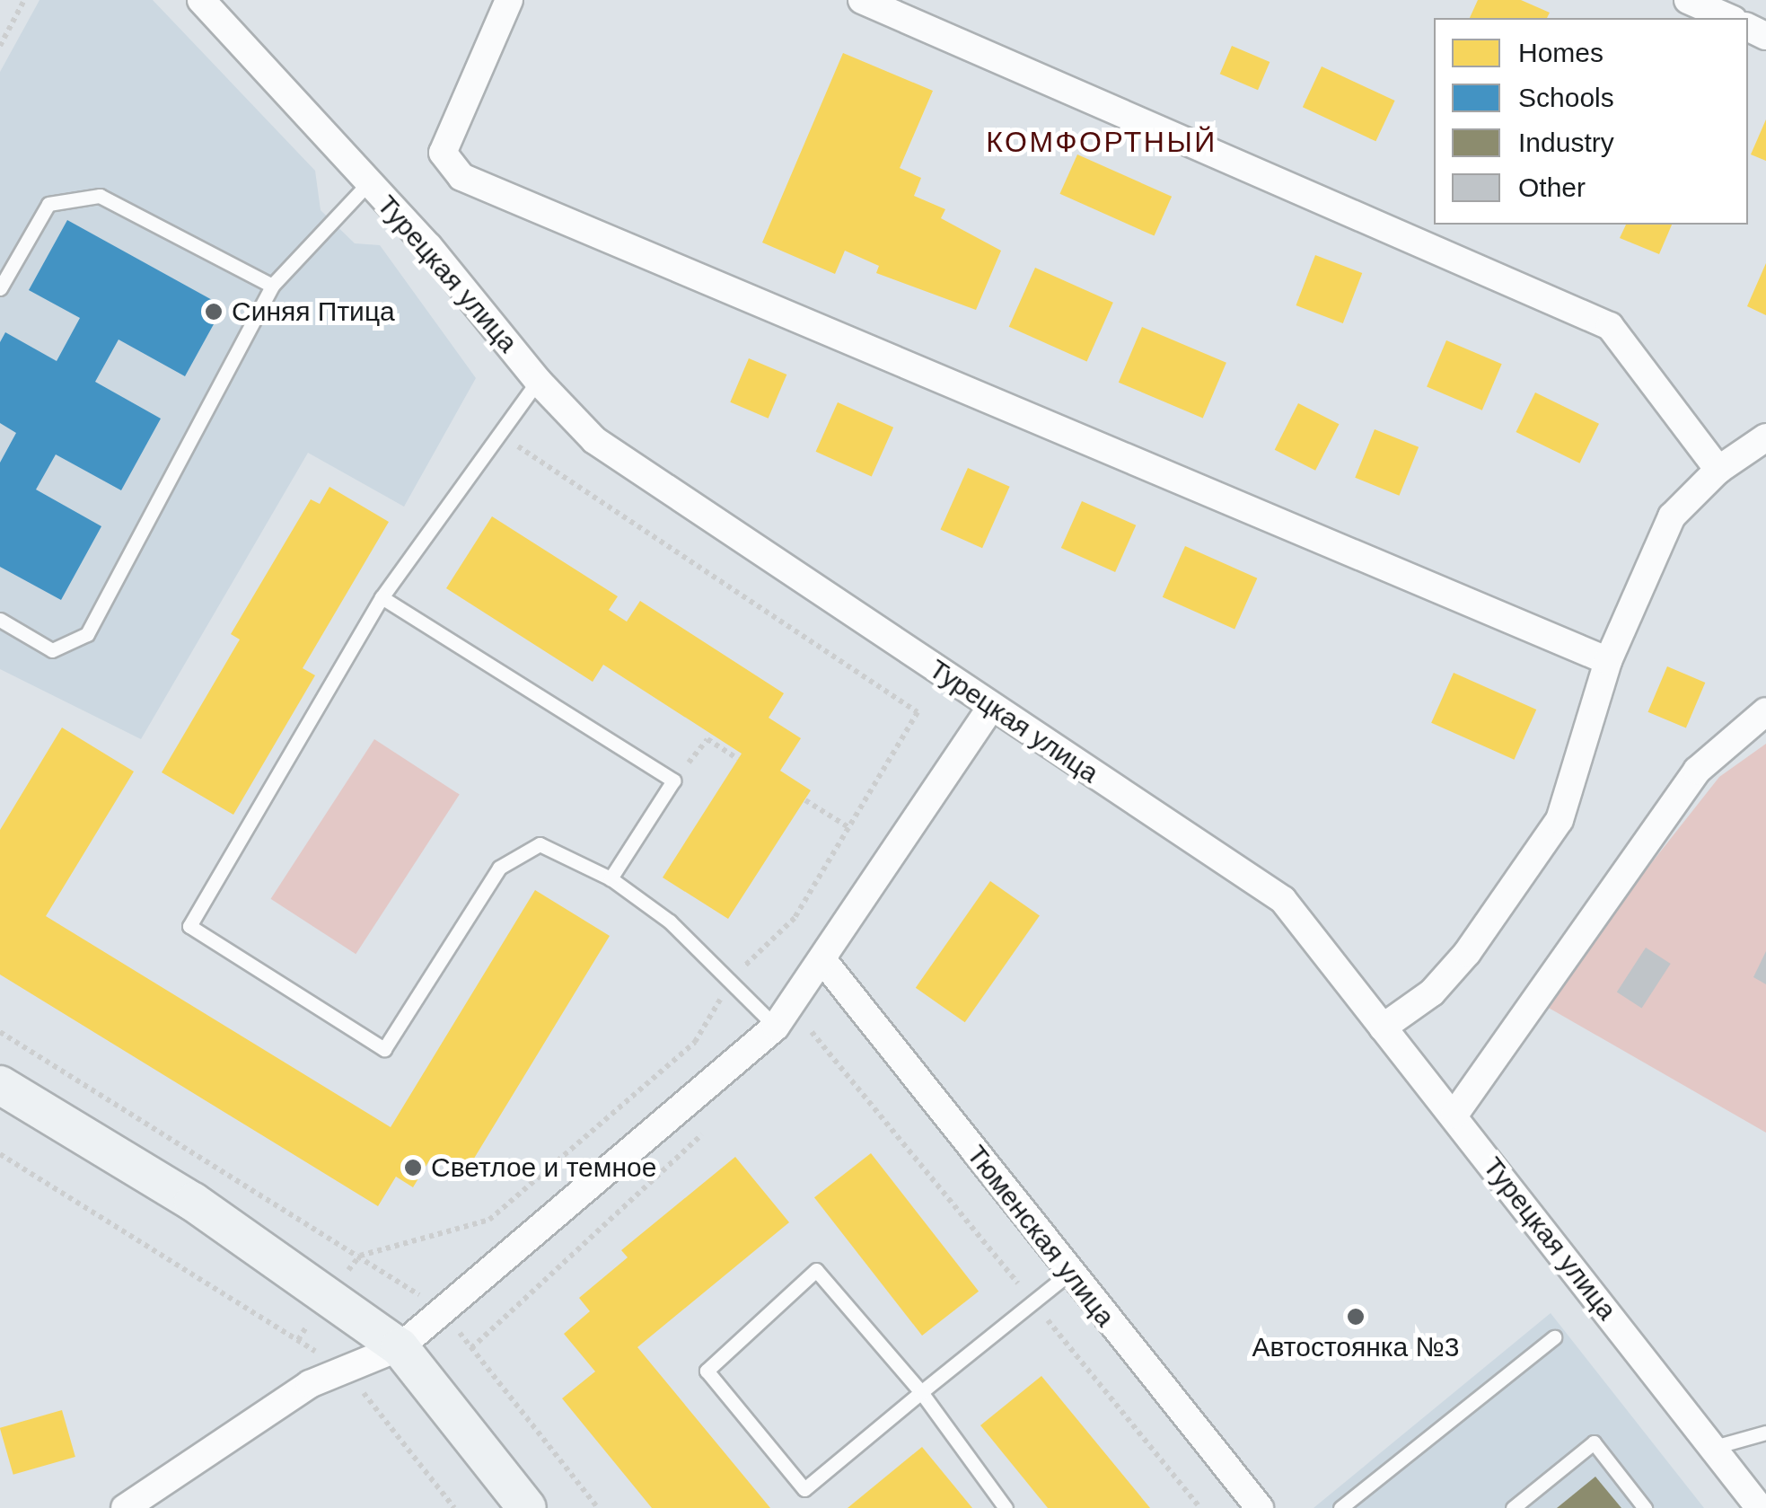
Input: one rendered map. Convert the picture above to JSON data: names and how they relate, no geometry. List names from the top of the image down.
{
  "streets": {
    "street": ["Турецкая улица", "Тюменская улица"]
  },
  "districts": ["КОМФОРТНЫЙ"],
  "places": ["Синяя Птица", "Светлое и темное", "Автостоянка №3"],
  "legend": [
    "Homes",
    "Schools",
    "Industry",
    "Other"
  ]
}
